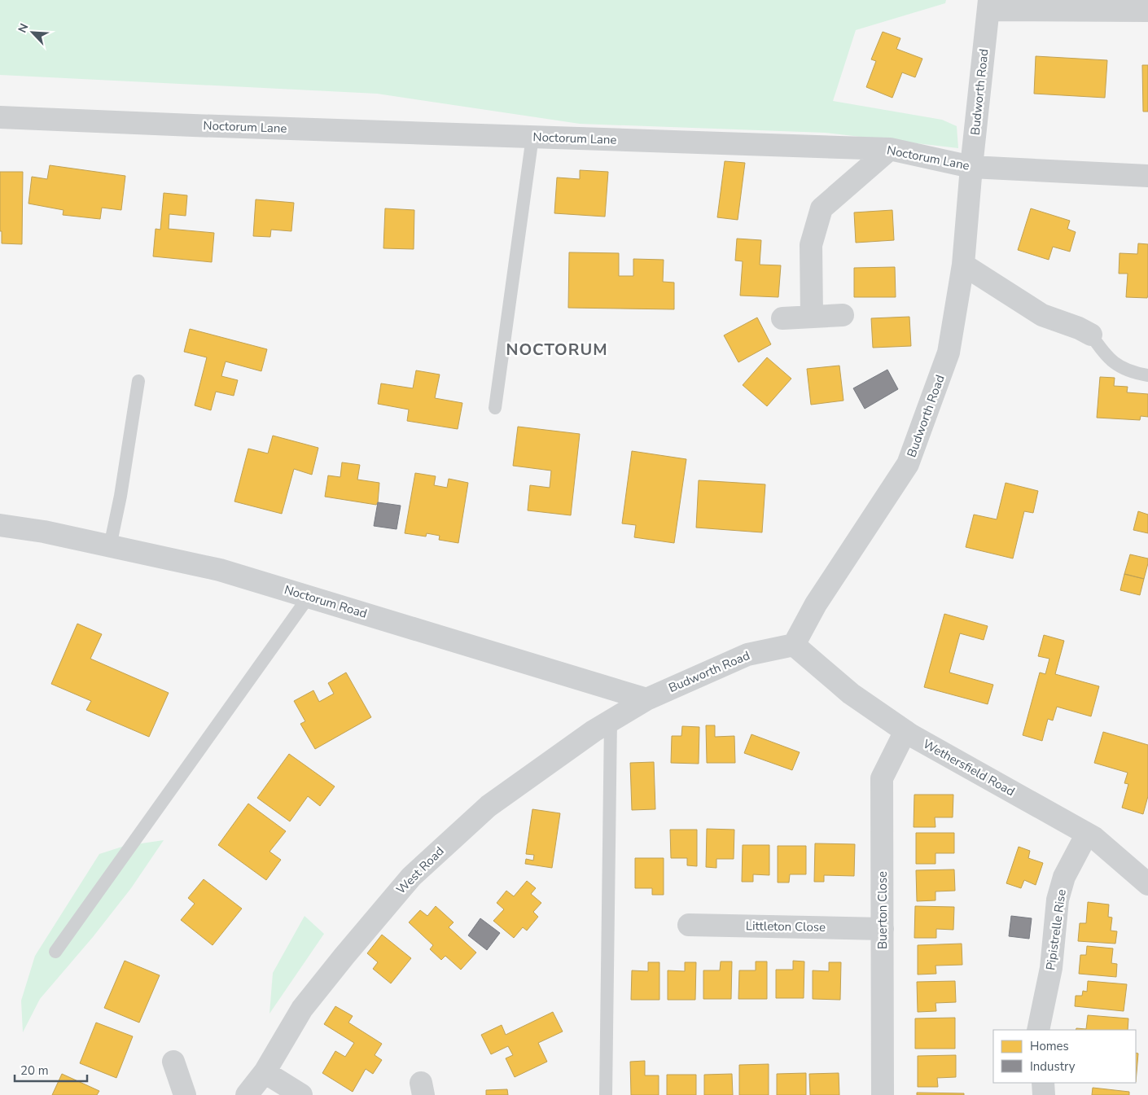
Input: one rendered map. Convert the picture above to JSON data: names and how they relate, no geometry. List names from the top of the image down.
{
  "streets": {
    "street": [
      "Budworth Road",
      "Noctorum Lane",
      "Noctorum Road",
      "Wethersfield Road",
      "West Road",
      "Buerton Close",
      "Littleton Close",
      "Pipistrelle Rise"
    ]
  },
  "crossings": [
    ["Budworth Road", "Noctorum Lane"],
    ["Budworth Road", "Noctorum Road"],
    ["Budworth Road", "Wethersfield Road"],
    ["Budworth Road", "West Road"],
    ["Noctorum Road", "West Road"],
    ["Wethersfield Road", "Buerton Close"],
    ["Wethersfield Road", "Pipistrelle Rise"],
    ["Buerton Close", "Littleton Close"]
  ],
  "districts": ["NOCTORUM"],
  "legend": ["Homes", "Industry"],
  "scale_bar": "20 m",
  "north": "top left"
}
